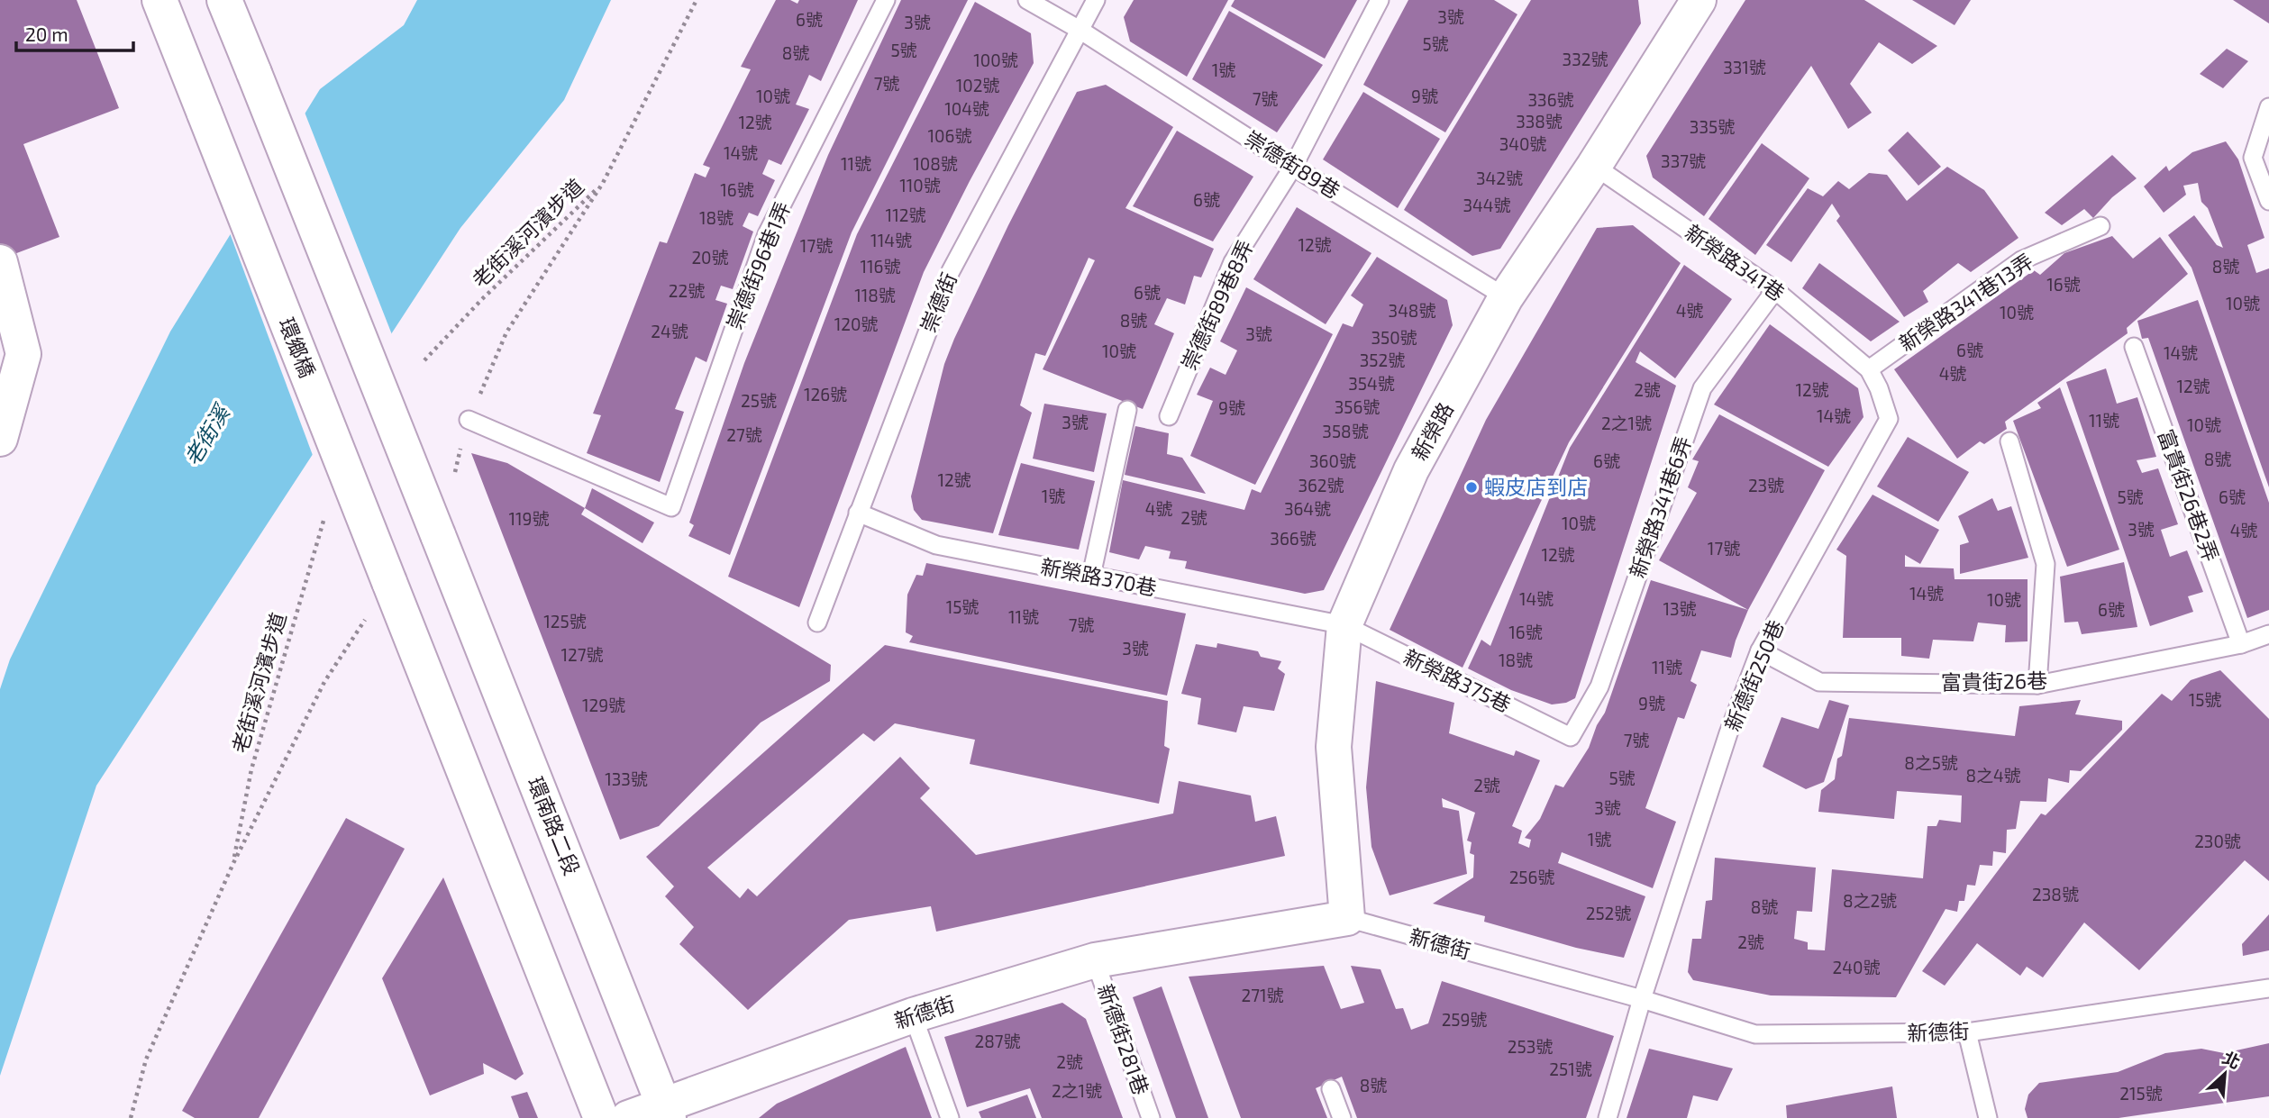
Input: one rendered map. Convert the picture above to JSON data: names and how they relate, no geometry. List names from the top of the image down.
{
  "streets": {
    "main road": [
      "環鄉橋",
      "新榮路",
      "環南路二段",
      "新德街"
    ],
    "lane": [
      "崇德街89巷",
      "新榮路341巷",
      "崇德街96巷1弄",
      "崇德街",
      "新榮路341巷13弄",
      "崇德街89巷8弄",
      "富貴街26巷2弄",
      "新榮路341巷6弄",
      "新榮路370巷",
      "新德街250巷",
      "新榮路375巷",
      "富貴街26巷",
      "新德街281巷"
    ],
    "path": ["老街溪河濱步道"]
  },
  "crossings": [
    ["崇德街89巷", "崇德街"],
    ["崇德街89巷", "崇德街89巷8弄"],
    ["崇德街89巷", "新榮路"],
    ["新榮路341巷", "新榮路341巷13弄"],
    ["新榮路341巷", "新榮路"],
    ["新榮路341巷", "新榮路341巷6弄"],
    ["新榮路341巷", "新德街250巷"],
    ["崇德街", "新榮路370巷"],
    ["新榮路341巷13弄", "新德街250巷"],
    ["新榮路", "新榮路370巷"],
    ["新榮路", "新榮路375巷"],
    ["新榮路", "新德街"],
    ["富貴街26巷2弄", "富貴街26巷"],
    ["新榮路341巷6弄", "新榮路375巷"],
    ["新榮路370巷", "新榮路375巷"],
    ["新德街250巷", "富貴街26巷"],
    ["新德街250巷", "新德街"],
    ["環南路二段", "新德街"],
    ["新德街", "新德街281巷"]
  ],
  "water": ["老街溪"],
  "places": ["蝦皮店到店"],
  "house_numbers": [
    "3號",
    "6號",
    "3號",
    "5號",
    "5號",
    "8號",
    "332號",
    "100號",
    "331號",
    "1號",
    "7號",
    "102號",
    "10號",
    "9號",
    "7號",
    "336號",
    "104號",
    "338號",
    "12號",
    "335號",
    "106號",
    "340號",
    "14號",
    "337號",
    "11號",
    "108號",
    "342號",
    "110號",
    "16號",
    "6號",
    "344號",
    "112號",
    "18號",
    "114號",
    "12號",
    "17號",
    "20號",
    "116號",
    "8號",
    "16號",
    "22號",
    "6號",
    "118號",
    "10號",
    "348號",
    "4號",
    "10號",
    "8號",
    "120號",
    "24號",
    "3號",
    "350號",
    "6號",
    "10號",
    "14號",
    "352號",
    "4號",
    "354號",
    "12號",
    "2號",
    "12號",
    "126號",
    "25號",
    "356號",
    "9號",
    "14號",
    "11號",
    "3號",
    "2之1號",
    "10號",
    "358號",
    "27號",
    "8號",
    "360號",
    "6號",
    "12號",
    "362號",
    "23號",
    "1號",
    "5號",
    "6號",
    "4號",
    "364號",
    "2號",
    "119號",
    "10號",
    "3號",
    "4號",
    "366號",
    "17號",
    "12號",
    "14號",
    "14號",
    "10號",
    "15號",
    "13號",
    "6號",
    "11號",
    "125號",
    "7號",
    "16號",
    "3號",
    "127號",
    "18號",
    "11號",
    "15號",
    "9號",
    "129號",
    "7號",
    "8之5號",
    "8之4號",
    "5號",
    "133號",
    "2號",
    "3號",
    "1號",
    "230號",
    "256號",
    "238號",
    "8之2號",
    "8號",
    "252號",
    "2號",
    "240號",
    "271號",
    "259號",
    "287號",
    "253號",
    "2號",
    "251號",
    "8號",
    "2之1號",
    "215號"
  ],
  "scale_bar": "20 m",
  "north": "top right"
}
